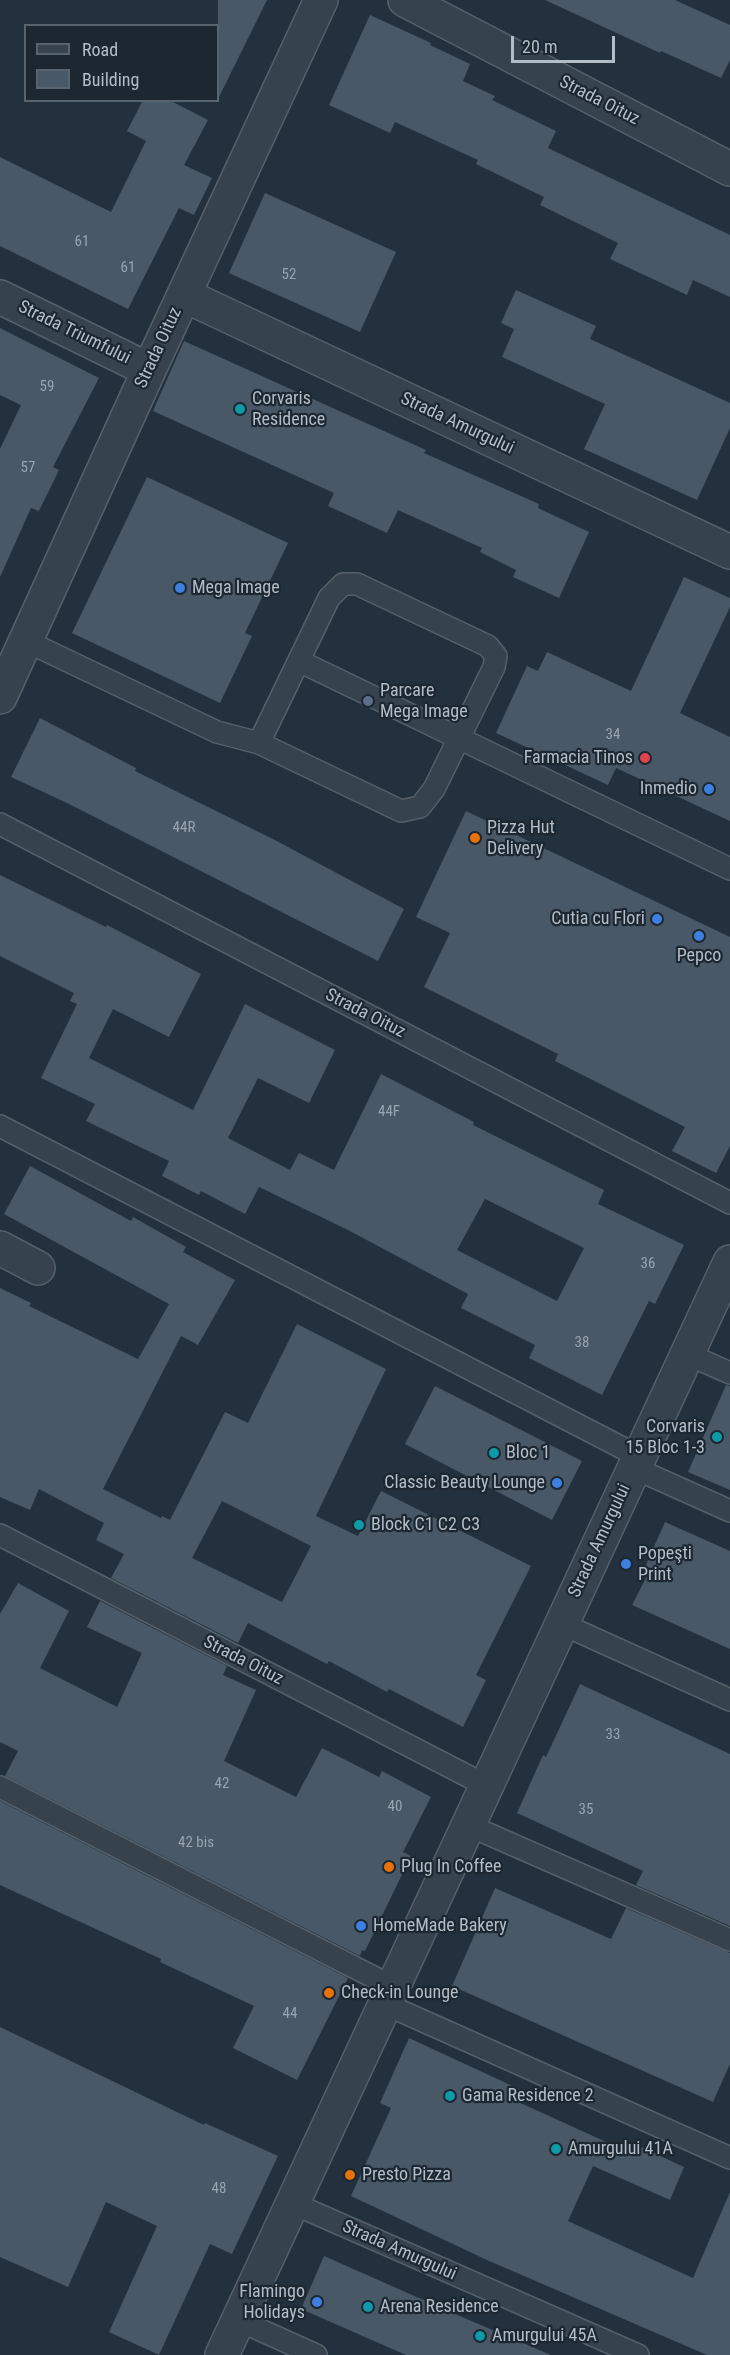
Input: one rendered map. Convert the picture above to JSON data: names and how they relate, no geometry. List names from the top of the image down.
{
  "streets": {
    "street": ["Strada Oituz", "Strada Triumfului", "Strada Amurgului"]
  },
  "crossings": [
    ["Strada Oituz", "Strada Triumfului"],
    ["Strada Oituz", "Strada Amurgului"]
  ],
  "places": [
    "Corvaris Residence",
    "Mega Image",
    "Parcare Mega Image",
    "Farmacia Tinos",
    "Inmedio",
    "Pizza Hut Delivery",
    "Cutia cu Flori",
    "Pepco",
    "Corvaris 15 Bloc 1-3",
    "Bloc 1",
    "Classic Beauty Lounge",
    "Block C1 C2 C3",
    "Popeşti Print",
    "Plug In Coffee",
    "HomeMade Bakery",
    "Check-in Lounge",
    "Gama Residence 2",
    "Amurgului 41A",
    "Presto Pizza",
    "Flamingo Holidays",
    "Arena Residence",
    "Amurgului 45A"
  ],
  "house_numbers": [
    "61",
    "61",
    "52",
    "59",
    "57",
    "34",
    "44R",
    "44F",
    "36",
    "38",
    "33",
    "42",
    "40",
    "35",
    "42 bis",
    "44",
    "48"
  ],
  "legend": ["Road", "Building"],
  "scale_bar": "20 m"
}
